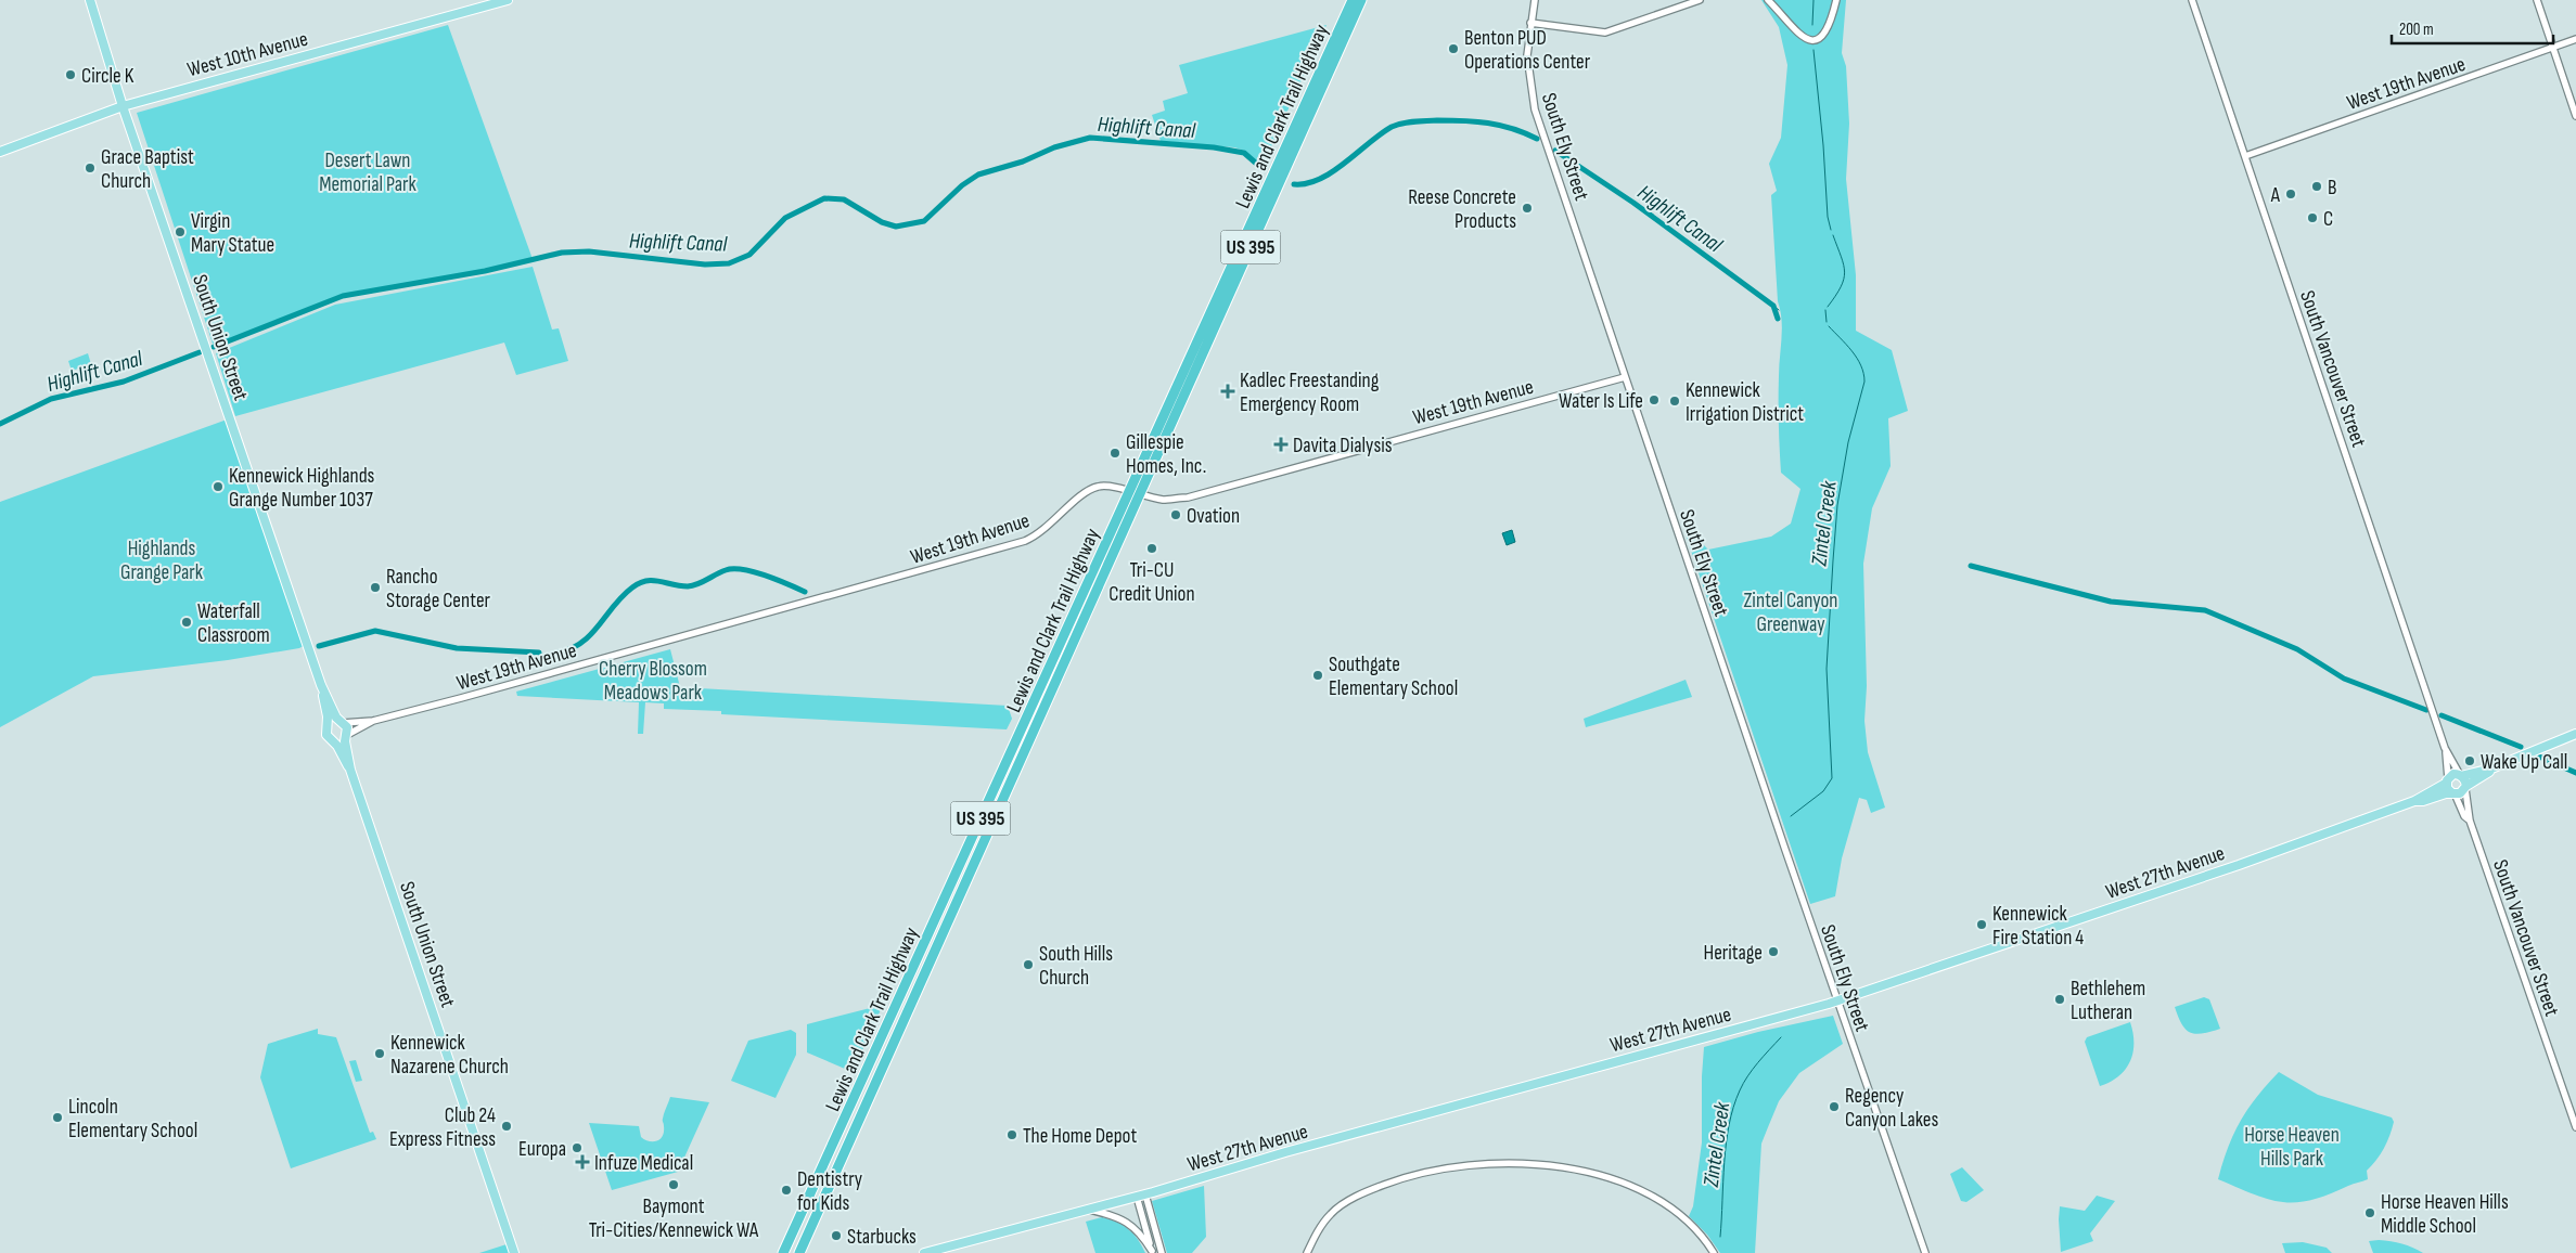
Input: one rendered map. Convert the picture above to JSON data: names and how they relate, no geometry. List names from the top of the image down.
{
  "streets": {
    "highway": ["Lewis and Clark Trail Highway", "US 395"],
    "main road": ["West 10th Avenue", "South Union Street", "West 27th Avenue"],
    "street": ["West 19th Avenue", "South Ely Street", "South Vancouver Street"]
  },
  "crossings": [
    ["West 10th Avenue", "South Union Street"],
    ["West 19th Avenue", "Lewis and Clark Trail Highway"],
    ["West 19th Avenue", "South Ely Street"],
    ["West 19th Avenue", "South Union Street"],
    ["West 19th Avenue", "South Vancouver Street"],
    ["South Ely Street", "West 27th Avenue"],
    ["South Vancouver Street", "West 27th Avenue"]
  ],
  "water": ["Highlift Canal", "Zintel Creek"],
  "parks": [
    "Desert Lawn Memorial Park",
    "Highlands Grange Park",
    "Zintel Canyon Greenway",
    "Cherry Blossom Meadows Park",
    "Horse Heaven Hills Park"
  ],
  "places": {
    "other": [
      "Benton PUD Operations Center",
      "Circle K",
      "Grace Baptist Church",
      "B",
      "A",
      "Reese Concrete Products",
      "C",
      "Virgin Mary Statue",
      "Water Is Life",
      "Kennewick Irrigation District",
      "Gillespie Homes, Inc.",
      "Kennewick Highlands Grange Number 1037",
      "Ovation",
      "Tri-CU Credit Union",
      "Rancho Storage Center",
      "Waterfall Classroom",
      "Southgate Elementary School",
      "Wake Up Call",
      "Kennewick Fire Station 4",
      "Heritage",
      "South Hills Church",
      "Bethlehem Lutheran",
      "Kennewick Nazarene Church",
      "Regency Canyon Lakes",
      "Lincoln Elementary School",
      "Club 24 Express Fitness",
      "The Home Depot",
      "Europa",
      "Baymont Tri-Cities/Kennewick WA",
      "Dentistry for Kids",
      "Horse Heaven Hills Middle School",
      "Starbucks"
    ],
    "health": ["Kadlec Freestanding Emergency Room", "Davita Dialysis", "Infuze Medical"]
  },
  "scale_bar": "200 m"
}
